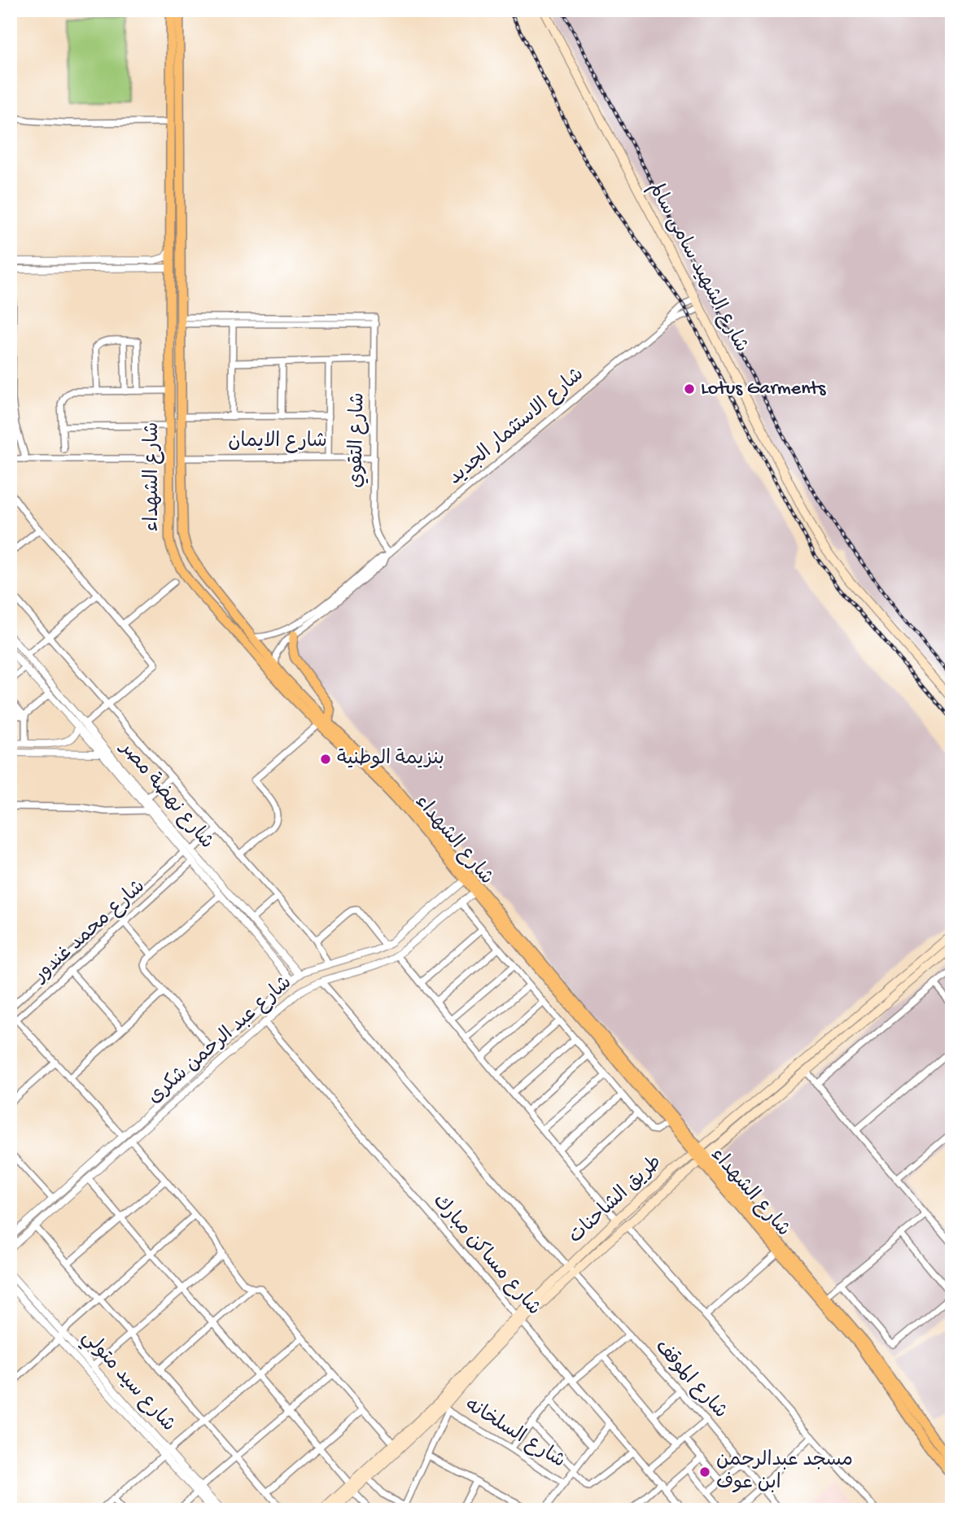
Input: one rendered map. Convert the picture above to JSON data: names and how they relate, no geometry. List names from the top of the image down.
{
  "streets": {
    "highway": ["شارع الشهداء"],
    "main road": ["شارع الشهيد سامى سالم", "طريق الشاحنات"],
    "street": [
      "شارع الاستثمار الجديد",
      "شارع التقوي",
      "شارع الايمان",
      "شارع نهضة مصر",
      "شارع محمد غندور",
      "شارع عبد الرحمن شكرى",
      "شارع مساكن مبارك",
      "شارع الموقف",
      "شارع سيد متولي",
      "شارع السلخانه"
    ]
  },
  "crossings": [
    ["شارع الشهيد سامى سالم", "شارع الاستثمار الجديد"],
    ["شارع الاستثمار الجديد", "شارع التقوي"],
    ["شارع الاستثمار الجديد", "شارع الشهداء"],
    ["شارع التقوي", "شارع الايمان"],
    ["شارع الايمان", "شارع الشهداء"],
    ["شارع الشهداء", "شارع عبد الرحمن شكرى"],
    ["شارع الشهداء", "طريق الشاحنات"],
    ["شارع نهضة مصر", "شارع محمد غندور"],
    ["شارع نهضة مصر", "شارع عبد الرحمن شكرى"],
    ["شارع عبد الرحمن شكرى", "شارع مساكن مبارك"],
    ["شارع عبد الرحمن شكرى", "شارع الموقف"],
    ["طريق الشاحنات", "شارع مساكن مبارك"],
    ["طريق الشاحنات", "شارع الموقف"],
    ["طريق الشاحنات", "شارع السلخانه"]
  ],
  "places": ["Lotus Garments", "بنزيمة الوطنية", "مسجد عبدالرحمن ابن عوف"]
}
